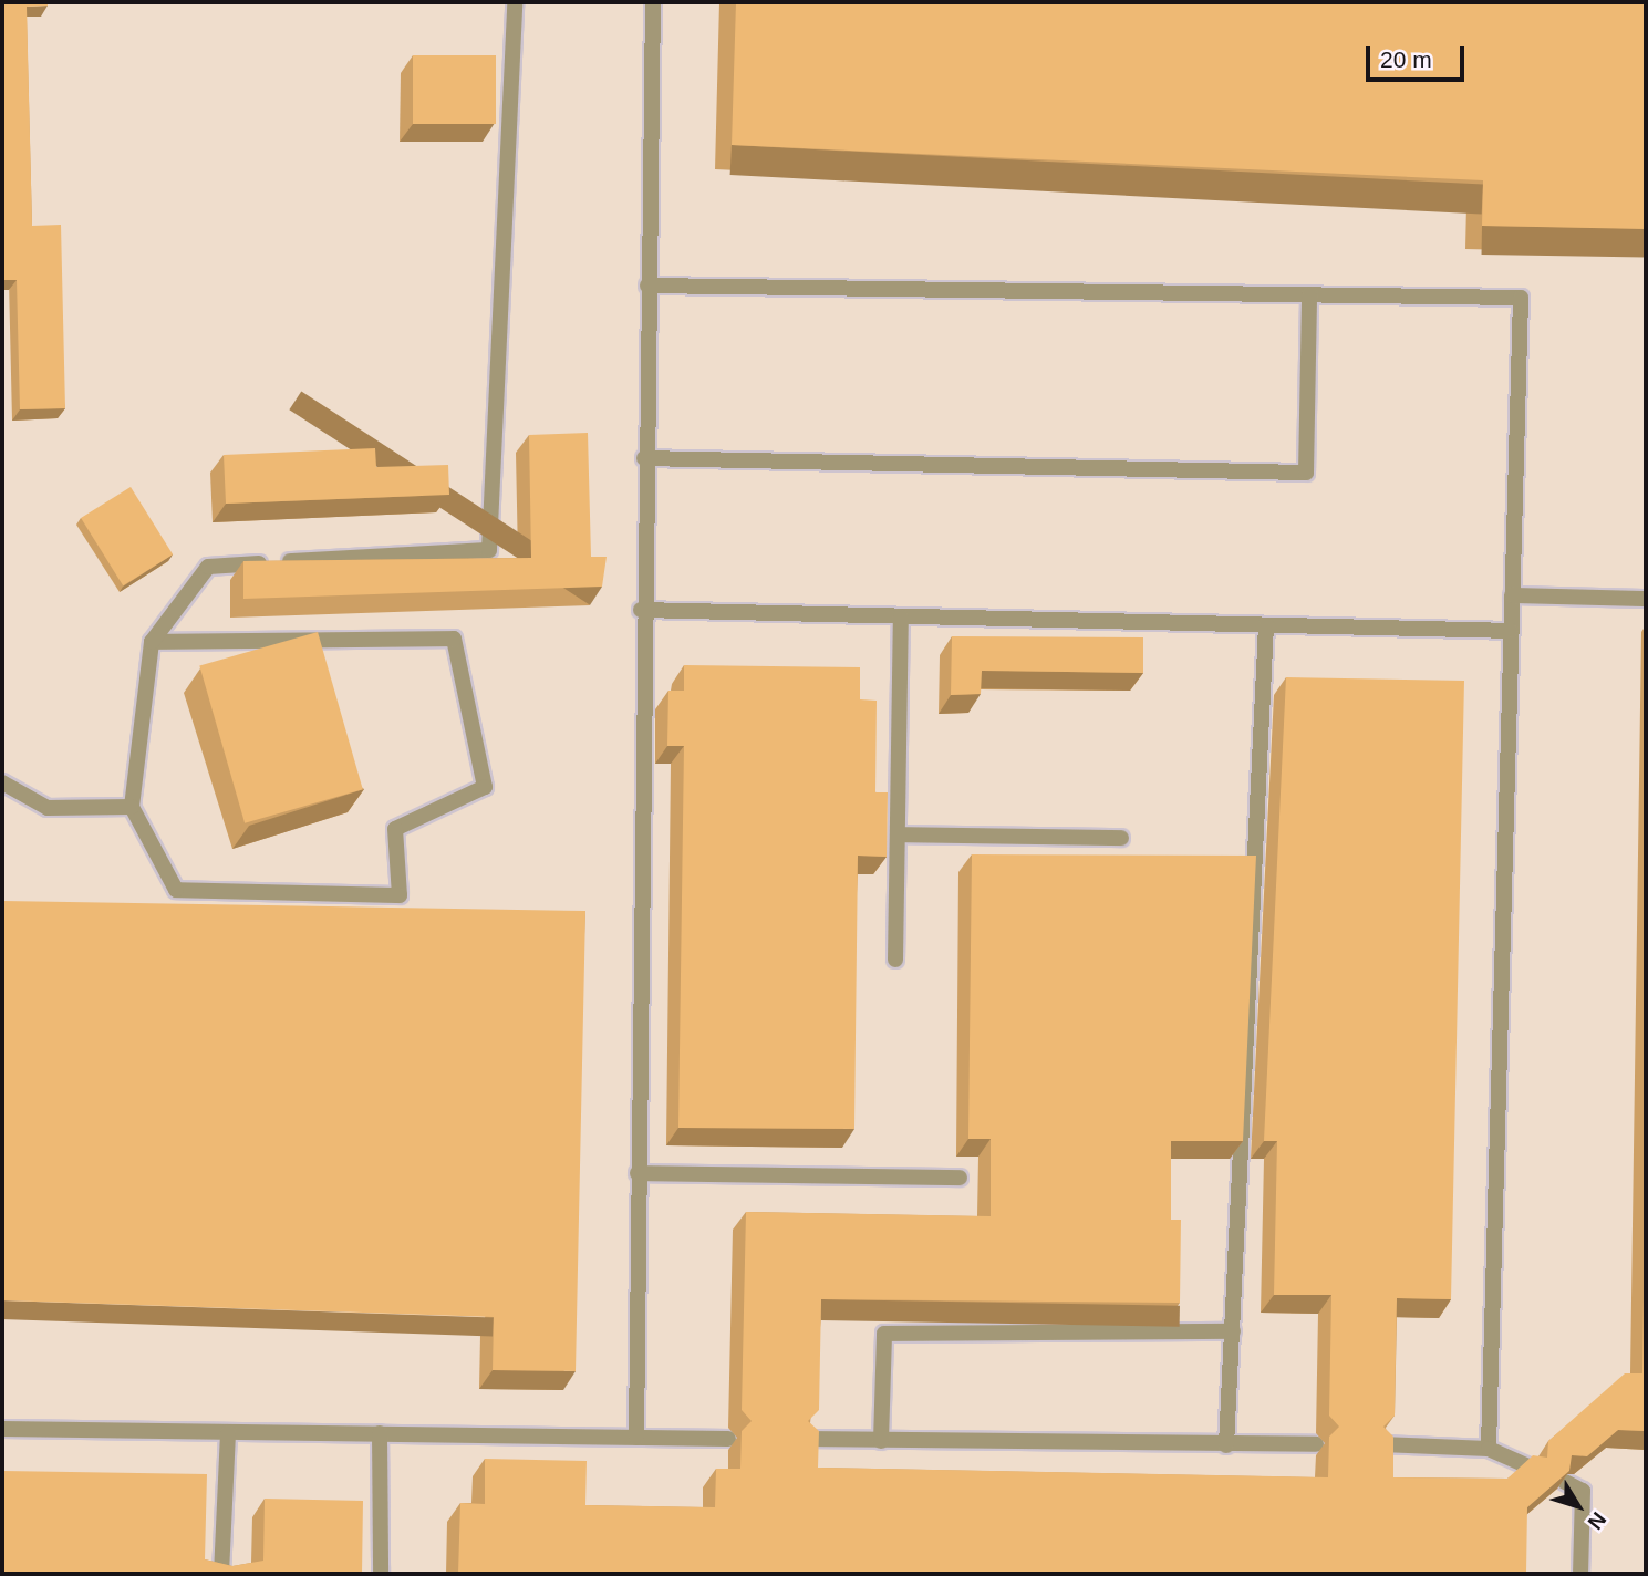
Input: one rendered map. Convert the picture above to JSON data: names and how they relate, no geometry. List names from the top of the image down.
{
  "scale_bar": "20 m",
  "north": "bottom right"
}
